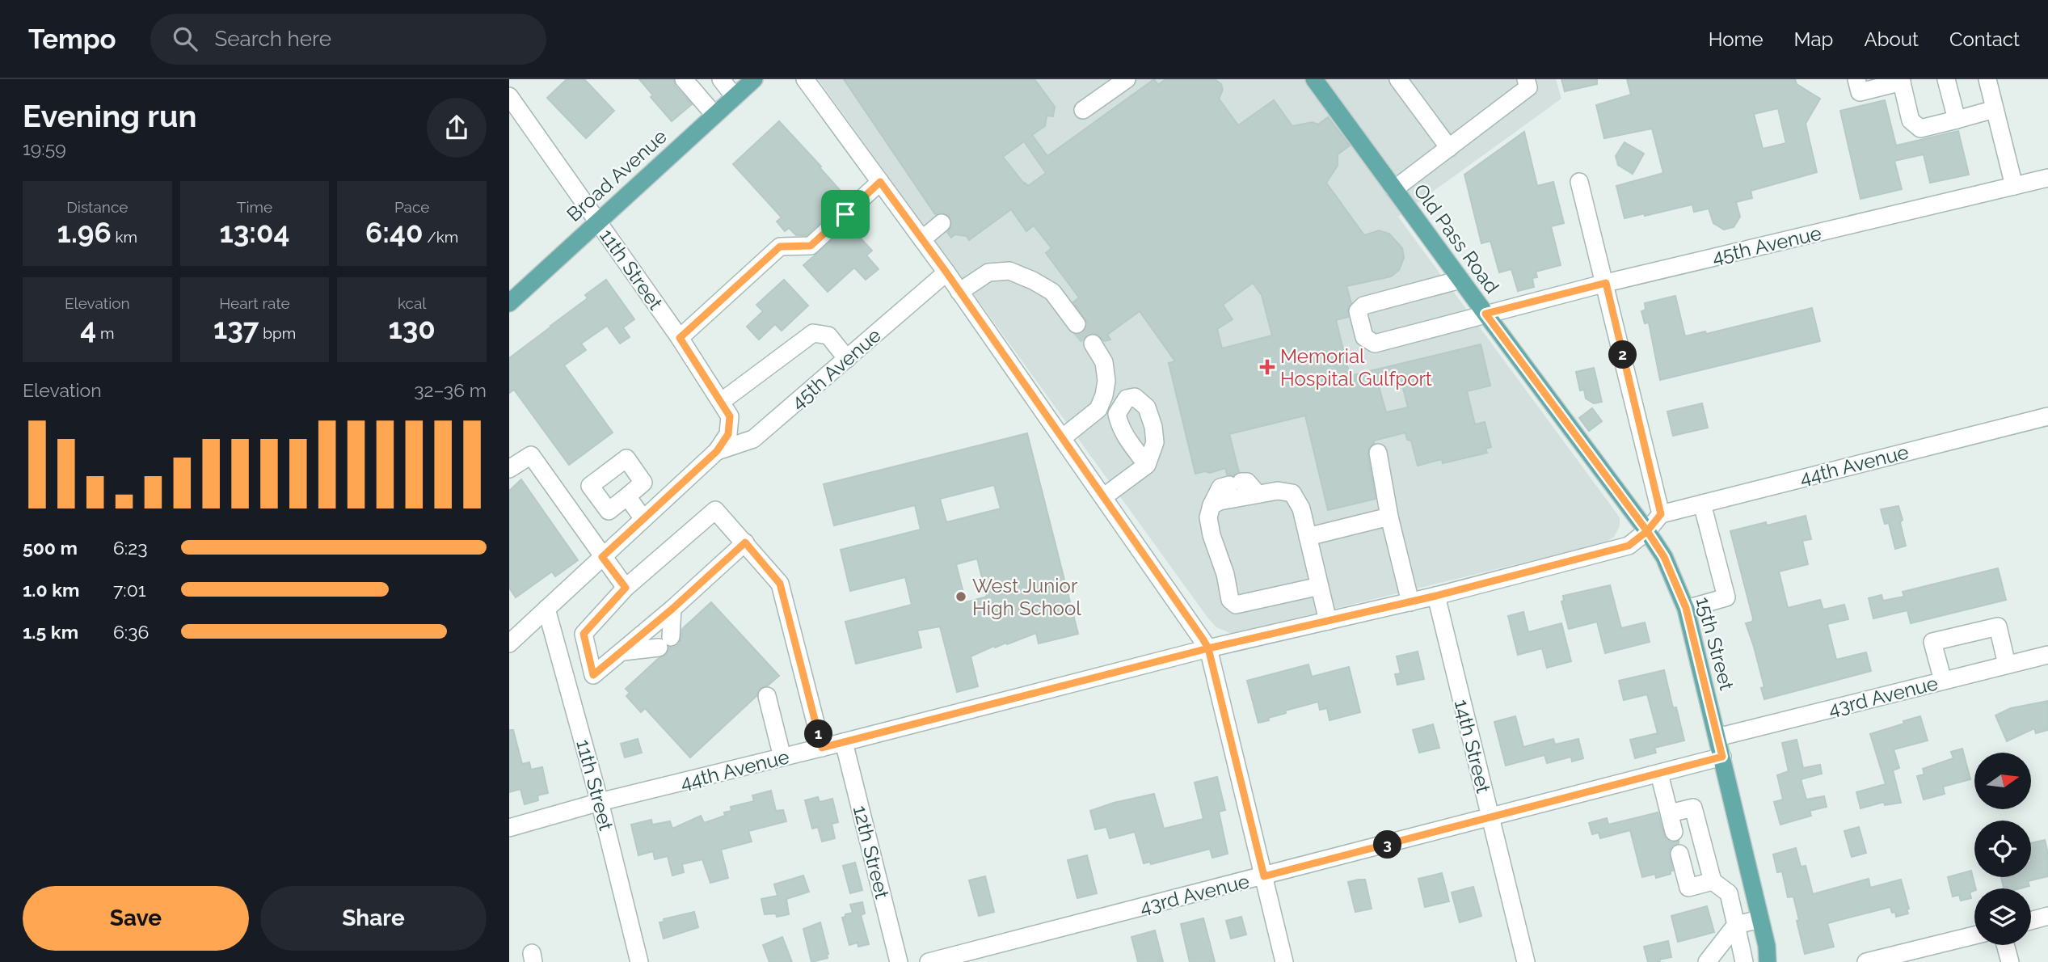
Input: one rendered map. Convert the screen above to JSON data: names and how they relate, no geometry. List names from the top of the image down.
{
  "streets": {
    "main road": ["Broad Avenue", "Old Pass Road", "15th Street"],
    "street": [
      "45th Avenue",
      "11th Street",
      "44th Avenue",
      "43rd Avenue",
      "14th Street",
      "12th Street"
    ]
  },
  "crossings": [
    ["Broad Avenue", "11th Street"],
    ["Old Pass Road", "45th Avenue"],
    ["Old Pass Road", "44th Avenue"],
    ["Old Pass Road", "15th Street"],
    ["11th Street", "44th Avenue"],
    ["44th Avenue", "15th Street"],
    ["44th Avenue", "14th Street"],
    ["44th Avenue", "12th Street"],
    ["15th Street", "43rd Avenue"],
    ["43rd Avenue", "14th Street"]
  ],
  "places": {
    "health": ["Memorial Hospital Gulfport"],
    "other": ["West Junior High School"]
  },
  "north": "right",
  "page": {
    "header": "Tempo",
    "search": "Search here",
    "nav": [
      "Home",
      "Map",
      "About",
      "Contact"
    ],
    "heading": ["Evening run", "19:59"],
    "stats": [
      ["Distance", "1.96 km"],
      ["Time", "13:04"],
      ["Pace", "6:40 /km"],
      ["Elevation", "4 m"],
      ["Heart rate", "137 bpm"],
      ["kcal", "130"]
    ],
    "pins": ["2", "1", "3"],
    "chart": ["Elevation", "32–36 m"],
    "list": [
      {
        "name": "500 m",
        "note": "6:23"
      },
      {
        "name": "1.0 km",
        "note": "7:01"
      },
      {
        "name": "1.5 km",
        "note": "6:36"
      }
    ],
    "buttons": ["Save", "Share"]
  }
}
